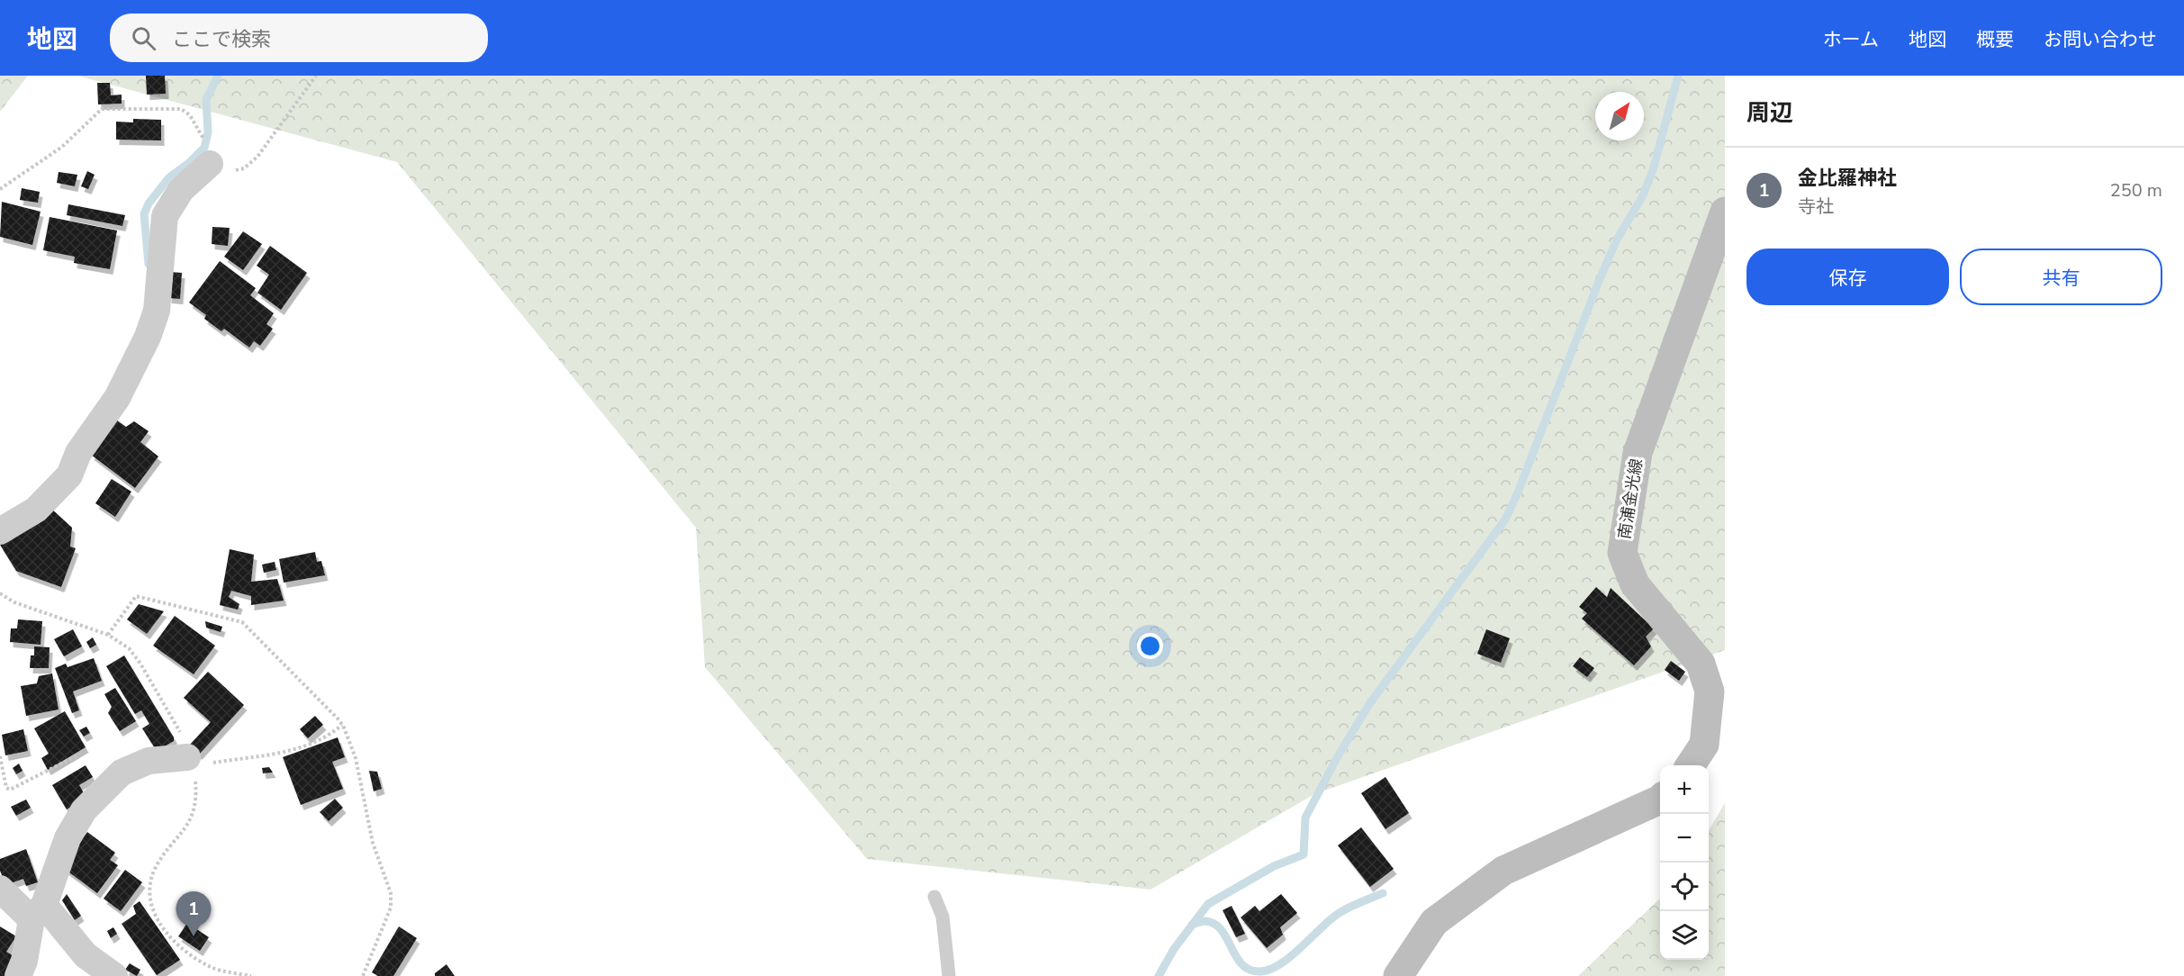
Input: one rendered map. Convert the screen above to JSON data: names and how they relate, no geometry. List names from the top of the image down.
{
  "streets": {
    "main road": ["南浦金光線"]
  },
  "north": "top right",
  "page": {
    "header": "地図",
    "search": "ここで検索",
    "nav": [
      "ホーム",
      "地図",
      "概要",
      "お問い合わせ"
    ],
    "heading": "周辺",
    "list": [
      {
        "mark": "1",
        "name": "金比羅神社",
        "note": "寺社",
        "value": "250 m"
      }
    ],
    "buttons": ["保存", "共有"],
    "map_buttons": ["+", "−"],
    "pins": "1"
  }
}
